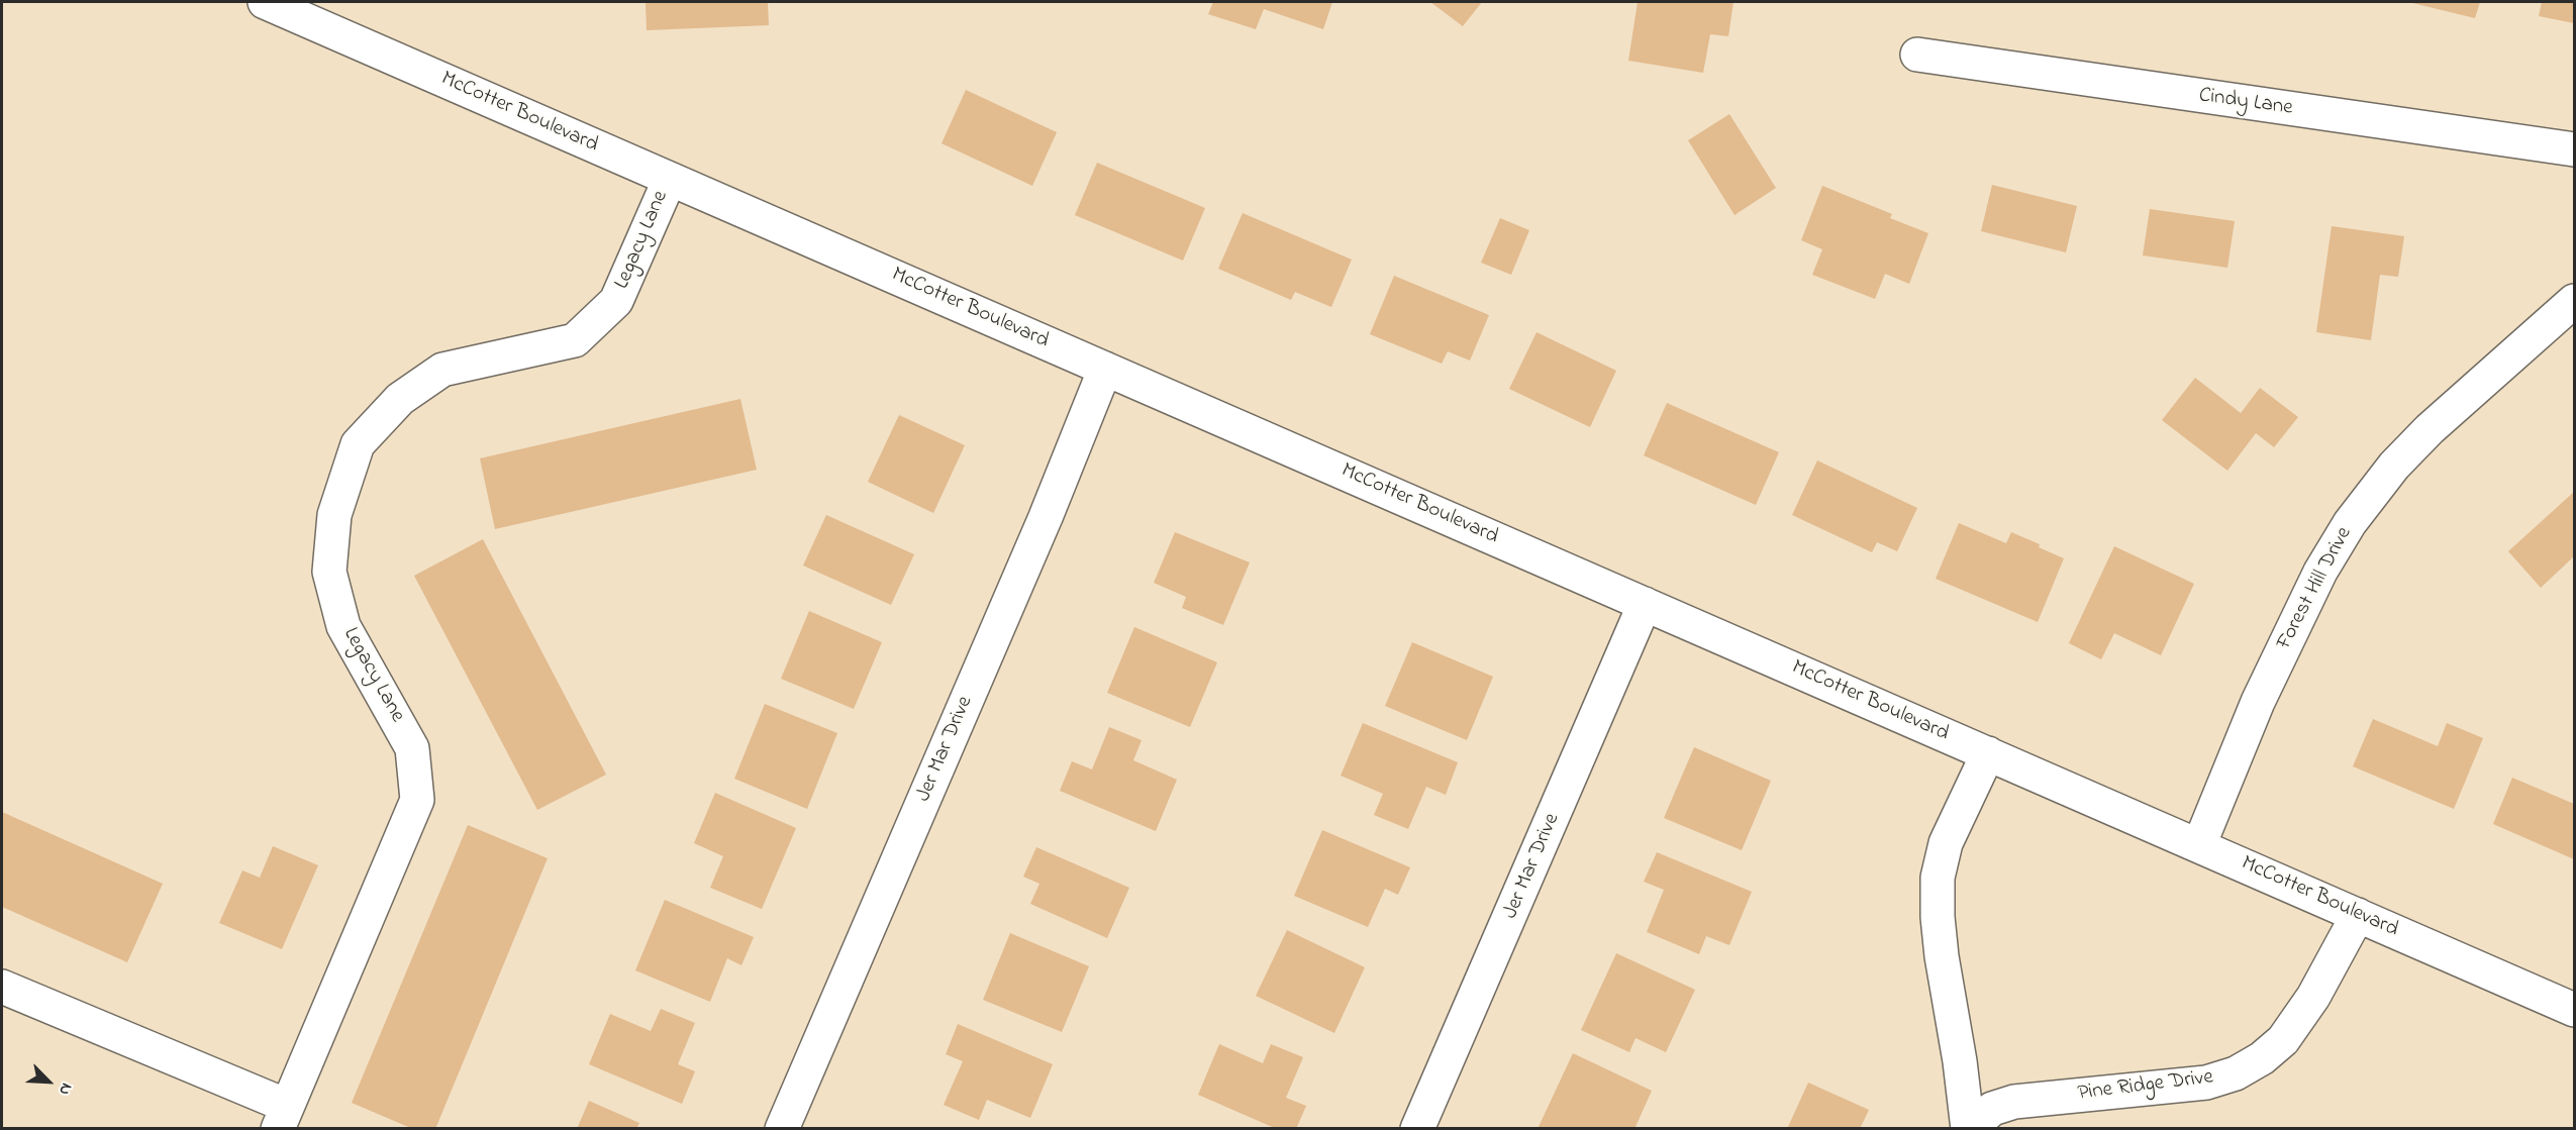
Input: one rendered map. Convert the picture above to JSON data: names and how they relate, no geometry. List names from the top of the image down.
{
  "streets": {
    "street": [
      "Cindy Lane",
      "McCotter Boulevard",
      "Legacy Lane",
      "Forest Hill Drive",
      "Jer Mar Drive",
      "Pine Ridge Drive"
    ]
  },
  "crossings": [
    ["McCotter Boulevard", "Legacy Lane"],
    ["McCotter Boulevard", "Forest Hill Drive"],
    ["McCotter Boulevard", "Jer Mar Drive"],
    ["McCotter Boulevard", "Pine Ridge Drive"]
  ],
  "north": "bottom right"
}
